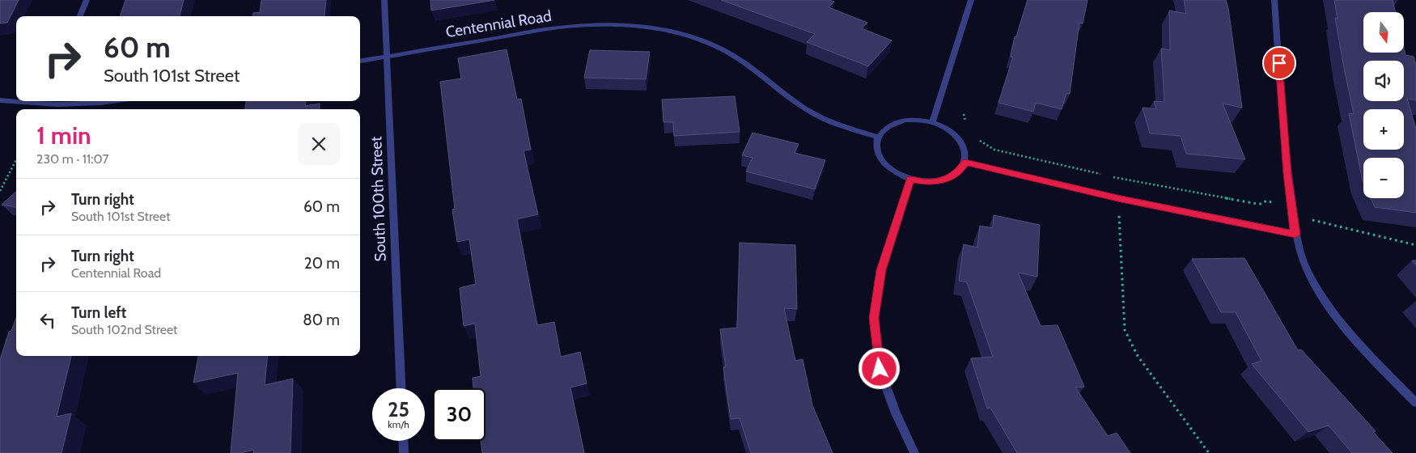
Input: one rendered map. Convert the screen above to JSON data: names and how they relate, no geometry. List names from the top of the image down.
{
  "streets": {
    "street": ["Centennial Road", "South 100th Street"]
  },
  "crossings": [
    ["Centennial Road", "South 100th Street"]
  ],
  "north": "bottom",
  "page": {
    "map_buttons": ["+", "−"],
    "turn": ["60 m", "South 101st Street"],
    "heading": ["1 min", "230 m · 11:07"],
    "list": [
      {
        "name": "Turn right",
        "note": "South 101st Street",
        "value": "60 m"
      },
      {
        "name": "Turn right",
        "note": "Centennial Road",
        "value": "20 m"
      },
      {
        "name": "Turn left",
        "note": "South 102nd Street",
        "value": "80 m"
      }
    ],
    "speed": "25 km/h",
    "limit": "30"
  }
}
